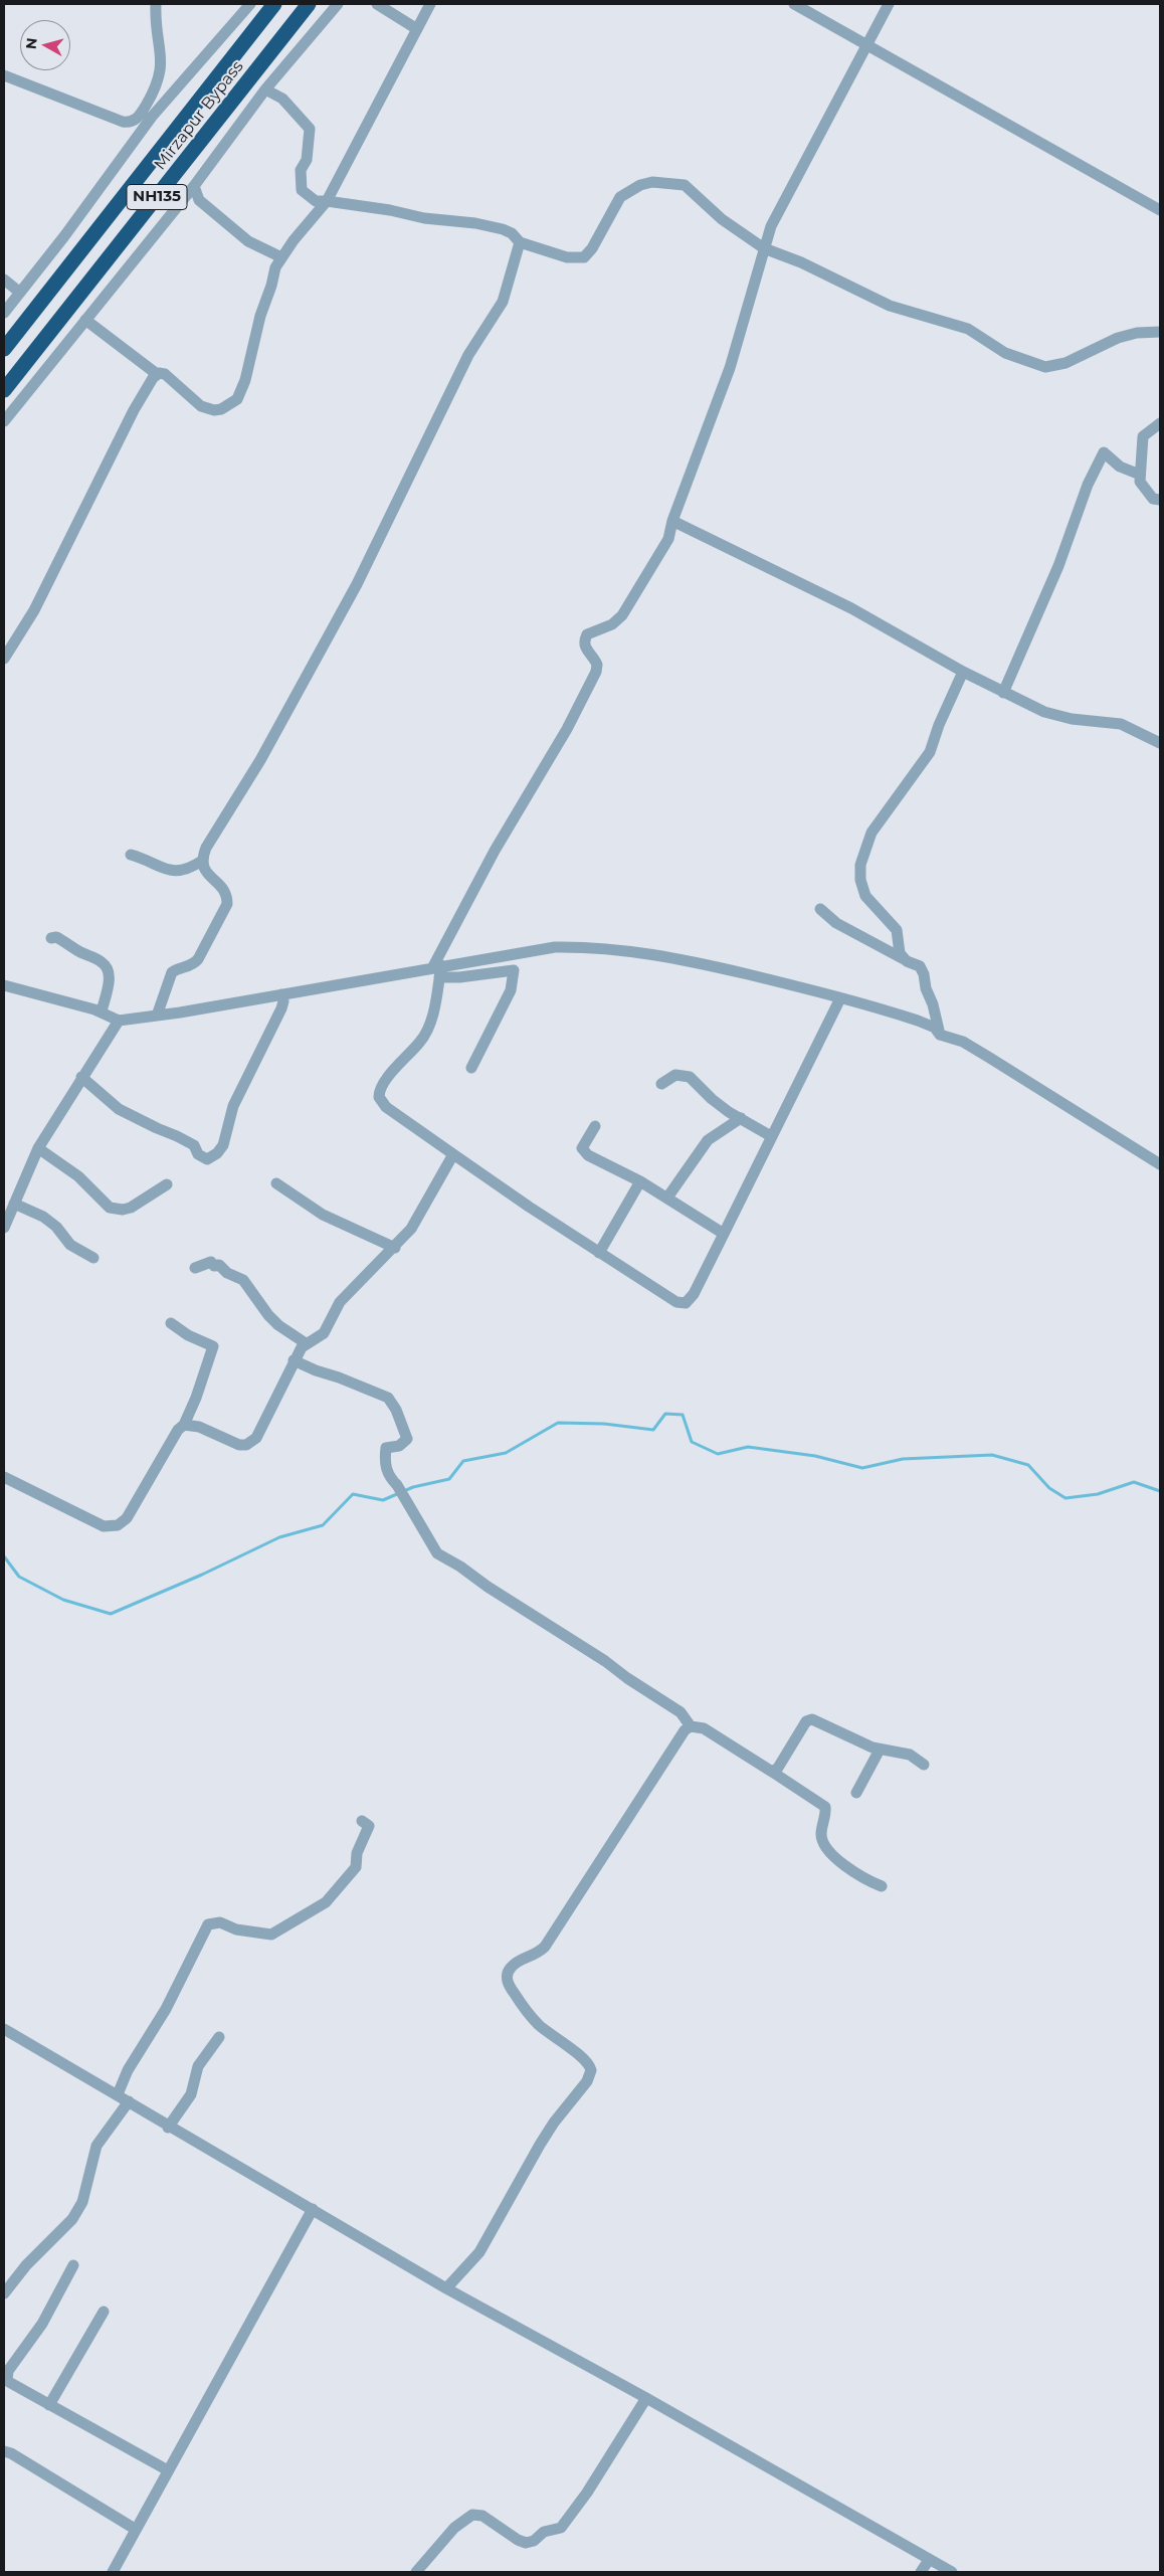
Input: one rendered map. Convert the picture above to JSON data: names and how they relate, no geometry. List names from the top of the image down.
{
  "streets": {
    "highway": ["Mirzapur Bypass", "NH135"]
  },
  "north": "left"
}
